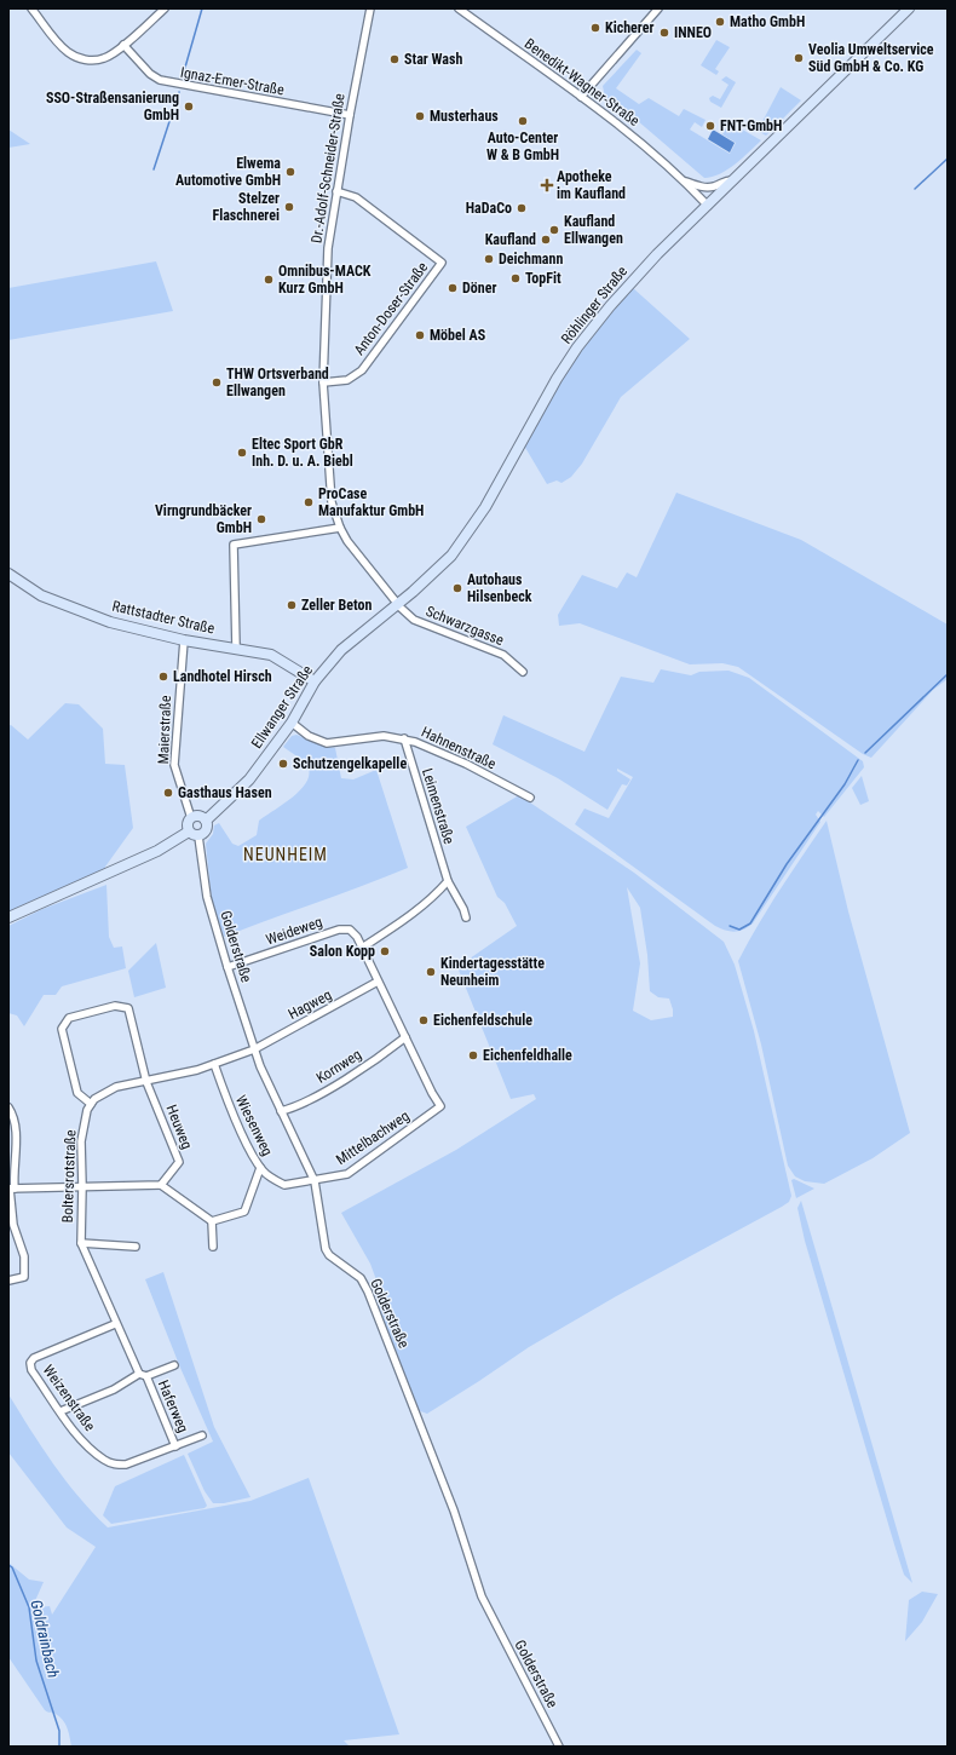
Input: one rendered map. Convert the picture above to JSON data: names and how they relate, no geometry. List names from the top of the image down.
{
  "streets": {
    "street": [
      "Ignaz-Emer-Straße",
      "Benedikt-Wagner-Straße",
      "Dr.-Adolf-Schneider-Straße",
      "Röhlinger Straße",
      "Anton-Doser-Straße",
      "Rattstadter Straße",
      "Schwarzgasse",
      "Ellwanger Straße",
      "Maierstraße",
      "Hahnenstraße",
      "Leimenstraße",
      "Weideweg",
      "Golderstraße",
      "Hagweg",
      "Kornweg",
      "Wiesenweg",
      "Heuweg",
      "Mittelbachweg",
      "Boltersrotstraße",
      "Weizenstraße",
      "Haferweg"
    ]
  },
  "crossings": [
    ["Ignaz-Emer-Straße", "Dr.-Adolf-Schneider-Straße"],
    ["Benedikt-Wagner-Straße", "Röhlinger Straße"],
    ["Dr.-Adolf-Schneider-Straße", "Röhlinger Straße"],
    ["Dr.-Adolf-Schneider-Straße", "Anton-Doser-Straße"],
    ["Dr.-Adolf-Schneider-Straße", "Schwarzgasse"],
    ["Röhlinger Straße", "Schwarzgasse"],
    ["Röhlinger Straße", "Ellwanger Straße"],
    ["Rattstadter Straße", "Ellwanger Straße"],
    ["Rattstadter Straße", "Maierstraße"],
    ["Ellwanger Straße", "Maierstraße"],
    ["Ellwanger Straße", "Hahnenstraße"],
    ["Ellwanger Straße", "Golderstraße"],
    ["Maierstraße", "Golderstraße"],
    ["Hahnenstraße", "Leimenstraße"],
    ["Weideweg", "Golderstraße"],
    ["Golderstraße", "Hagweg"],
    ["Golderstraße", "Kornweg"],
    ["Golderstraße", "Wiesenweg"],
    ["Golderstraße", "Mittelbachweg"],
    ["Kornweg", "Mittelbachweg"],
    ["Wiesenweg", "Mittelbachweg"],
    ["Boltersrotstraße", "Weizenstraße"],
    ["Boltersrotstraße", "Haferweg"],
    ["Weizenstraße", "Haferweg"]
  ],
  "districts": ["NEUNHEIM"],
  "water": ["Goldrainbach"],
  "places": {
    "other": [
      "Matho GmbH",
      "Kicherer",
      "INNEO",
      "Veolia Umweltservice Süd GmbH & Co. KG",
      "Star Wash",
      "SSO-Straßensanierung GmbH",
      "Musterhaus",
      "Auto-Center W & B GmbH",
      "FNT-GmbH",
      "Elwema Automotive GmbH",
      "Stelzer Flaschnerei",
      "HaDaCo",
      "Kaufland Ellwangen",
      "Kaufland",
      "Deichmann",
      "TopFit",
      "Omnibus-MACK Kurz GmbH",
      "Döner",
      "Möbel AS",
      "THW Ortsverband Ellwangen",
      "Eltec Sport GbR Inh. D. u. A. Biebl",
      "ProCase Manufaktur GmbH",
      "Virngrundbäcker GmbH",
      "Autohaus Hilsenbeck",
      "Zeller Beton",
      "Landhotel Hirsch",
      "Schutzengelkapelle",
      "Gasthaus Hasen",
      "Salon Kopp",
      "Kindertagesstätte Neunheim",
      "Eichenfeldschule",
      "Eichenfeldhalle"
    ],
    "health": ["Apotheke im Kaufland"]
  }
}
